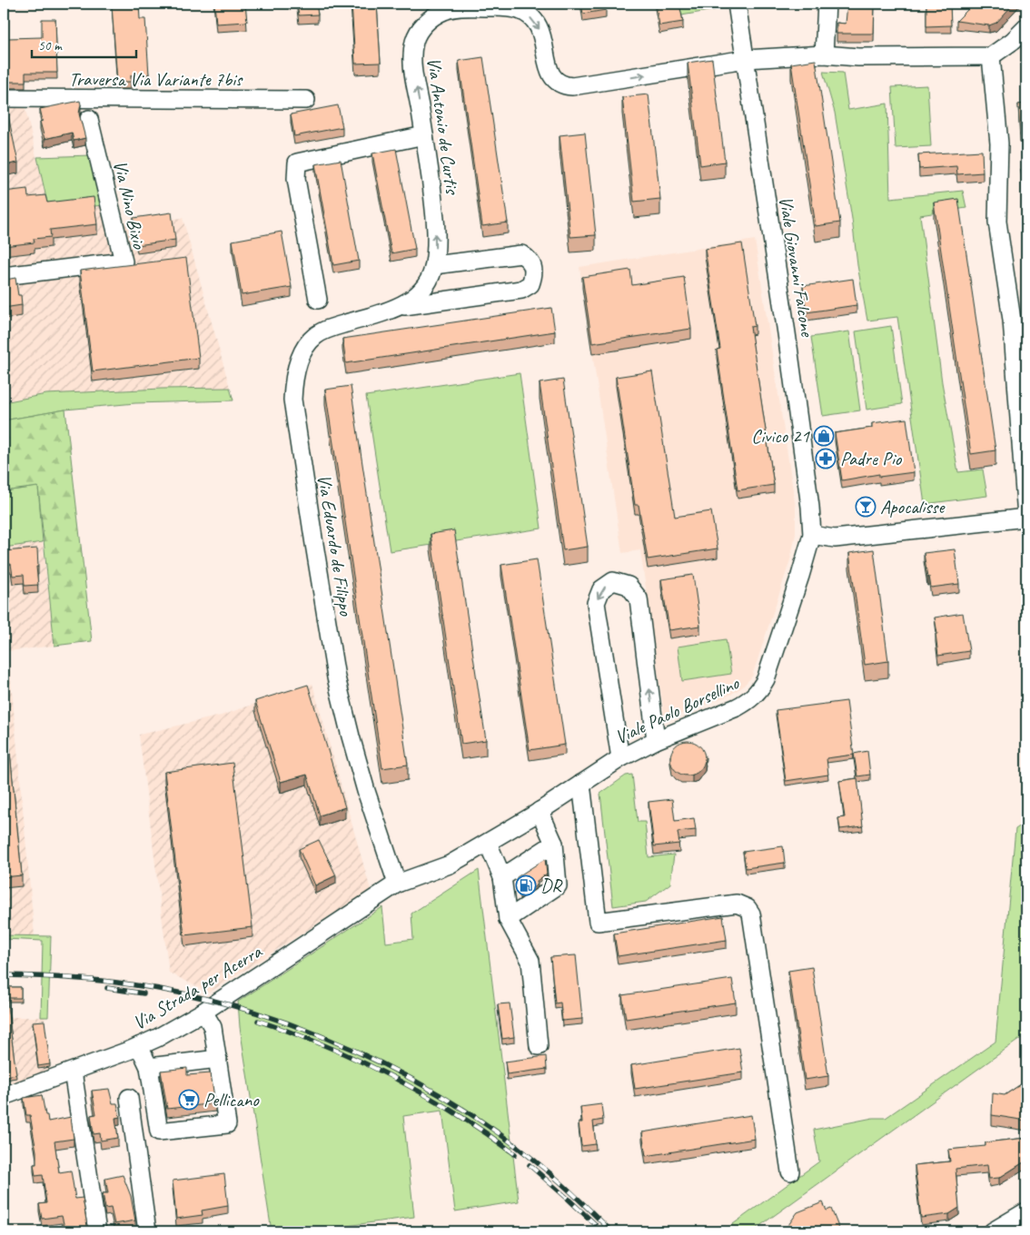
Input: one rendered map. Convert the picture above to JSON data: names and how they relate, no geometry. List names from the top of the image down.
{
  "streets": {
    "street": [
      "Traversa Via Variante 7bis",
      "Via Antonio de Curtis",
      "Via Nino Bixio",
      "Viale Giovanni Falcone",
      "Via Eduardo de Filippo",
      "Viale Paolo Borsellino",
      "Via Strada per Acerra"
    ]
  },
  "crossings": [
    ["Via Antonio de Curtis", "Viale Giovanni Falcone"],
    ["Via Antonio de Curtis", "Via Eduardo de Filippo"],
    ["Viale Giovanni Falcone", "Viale Paolo Borsellino"],
    ["Via Eduardo de Filippo", "Viale Paolo Borsellino"],
    ["Via Eduardo de Filippo", "Via Strada per Acerra"],
    ["Viale Paolo Borsellino", "Via Strada per Acerra"]
  ],
  "places": {
    "shop": ["Civico 21"],
    "pharmacy": ["Padre Pio"],
    "bar": ["Apocalisse"],
    "fuel station": ["DR"],
    "supermarket": ["Pellicano"]
  },
  "scale_bar": "50 m"
}
